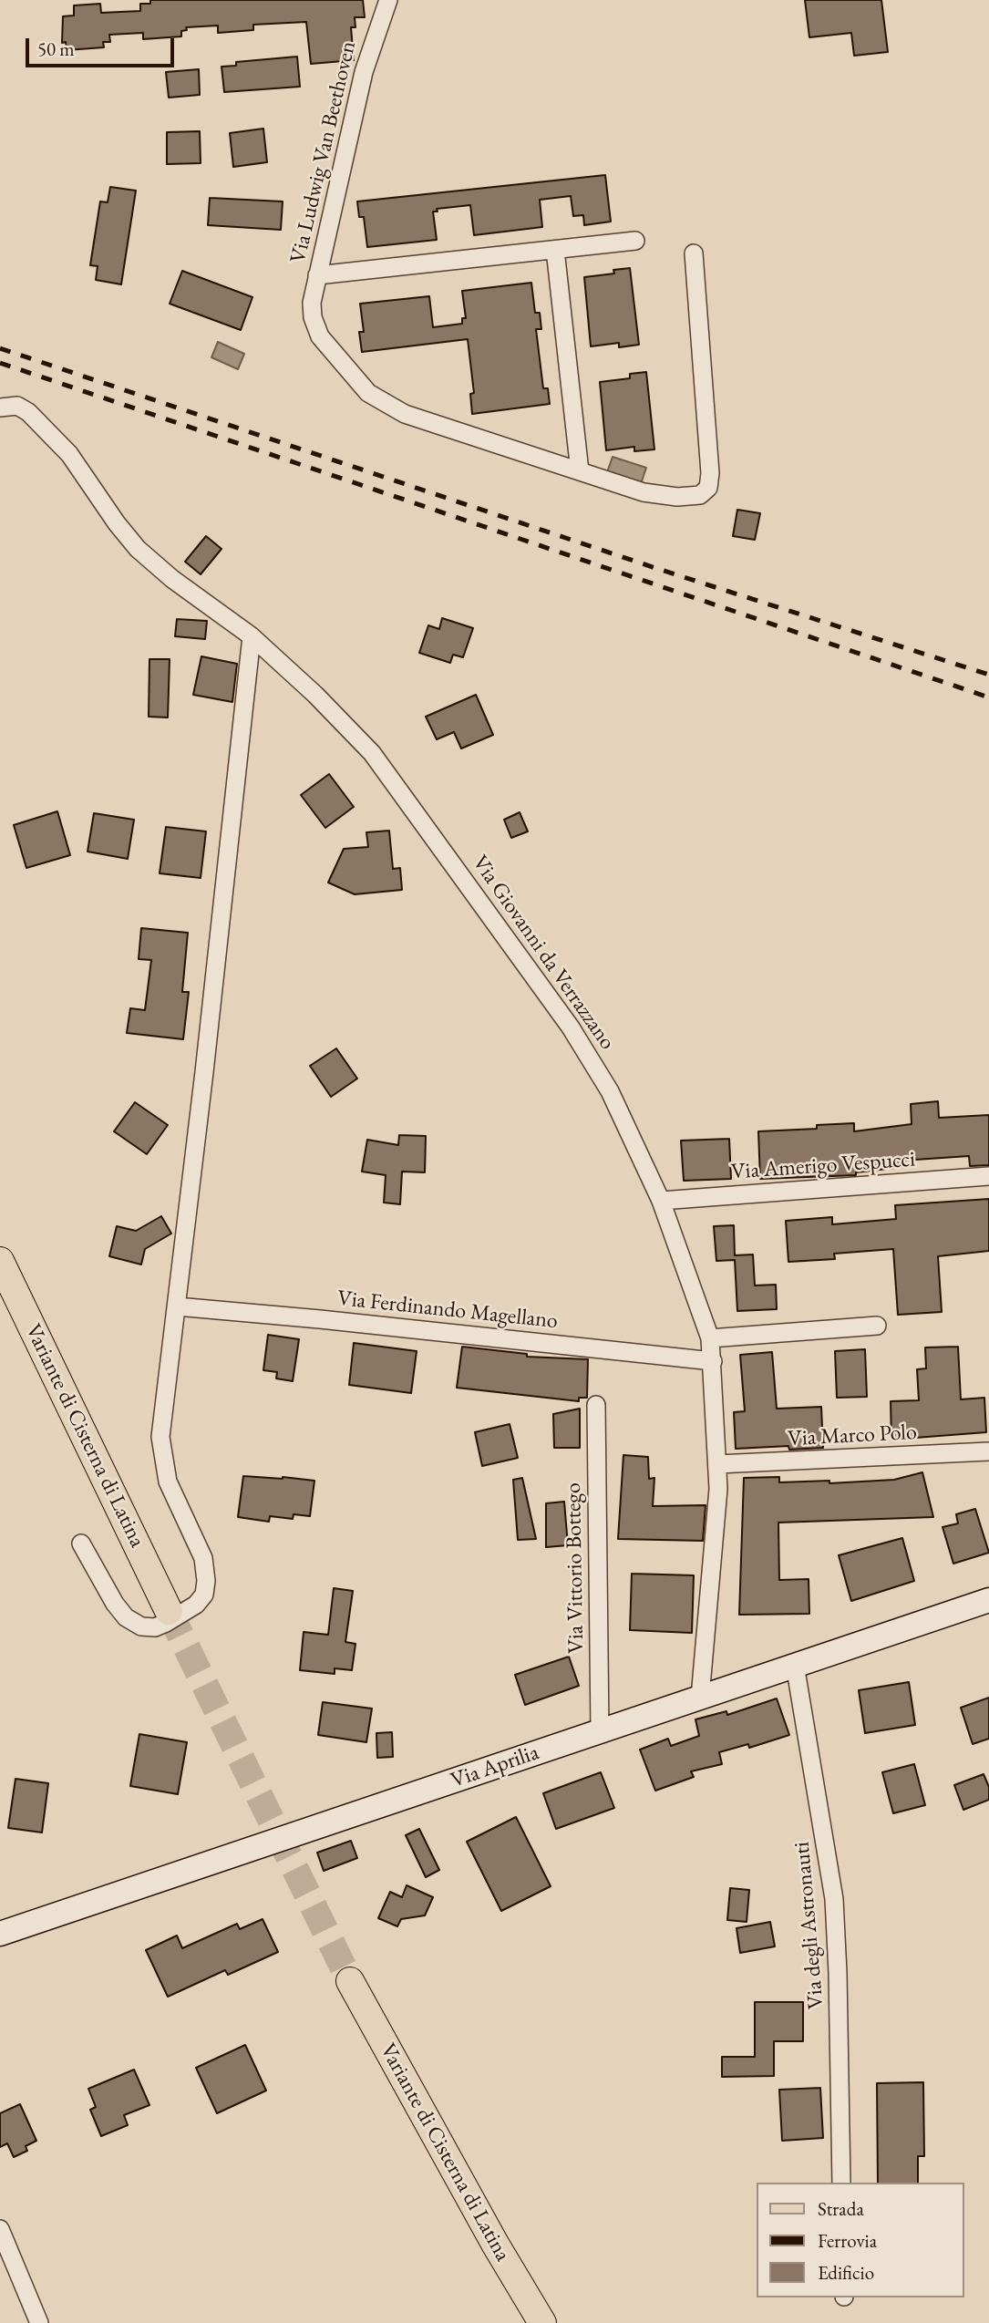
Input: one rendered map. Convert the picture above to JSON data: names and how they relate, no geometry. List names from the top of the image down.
{
  "streets": {
    "main road": ["Variante di Cisterna di Latina"],
    "street": [
      "Via Ludwig Van Beethoven",
      "Via Giovanni da Verrazzano",
      "Via Amerigo Vespucci",
      "Via Ferdinando Magellano",
      "Via Marco Polo",
      "Via Vittorio Bottego",
      "Via Aprilia",
      "Via degli Astronauti"
    ]
  },
  "crossings": [
    ["Via Giovanni da Verrazzano", "Via Amerigo Vespucci"],
    ["Via Giovanni da Verrazzano", "Via Ferdinando Magellano"],
    ["Via Giovanni da Verrazzano", "Via Marco Polo"],
    ["Via Giovanni da Verrazzano", "Via Aprilia"],
    ["Via Vittorio Bottego", "Via Aprilia"],
    ["Via Aprilia", "Via degli Astronauti"]
  ],
  "legend": ["Strada", "Ferrovia", "Edificio"],
  "scale_bar": "50 m"
}
